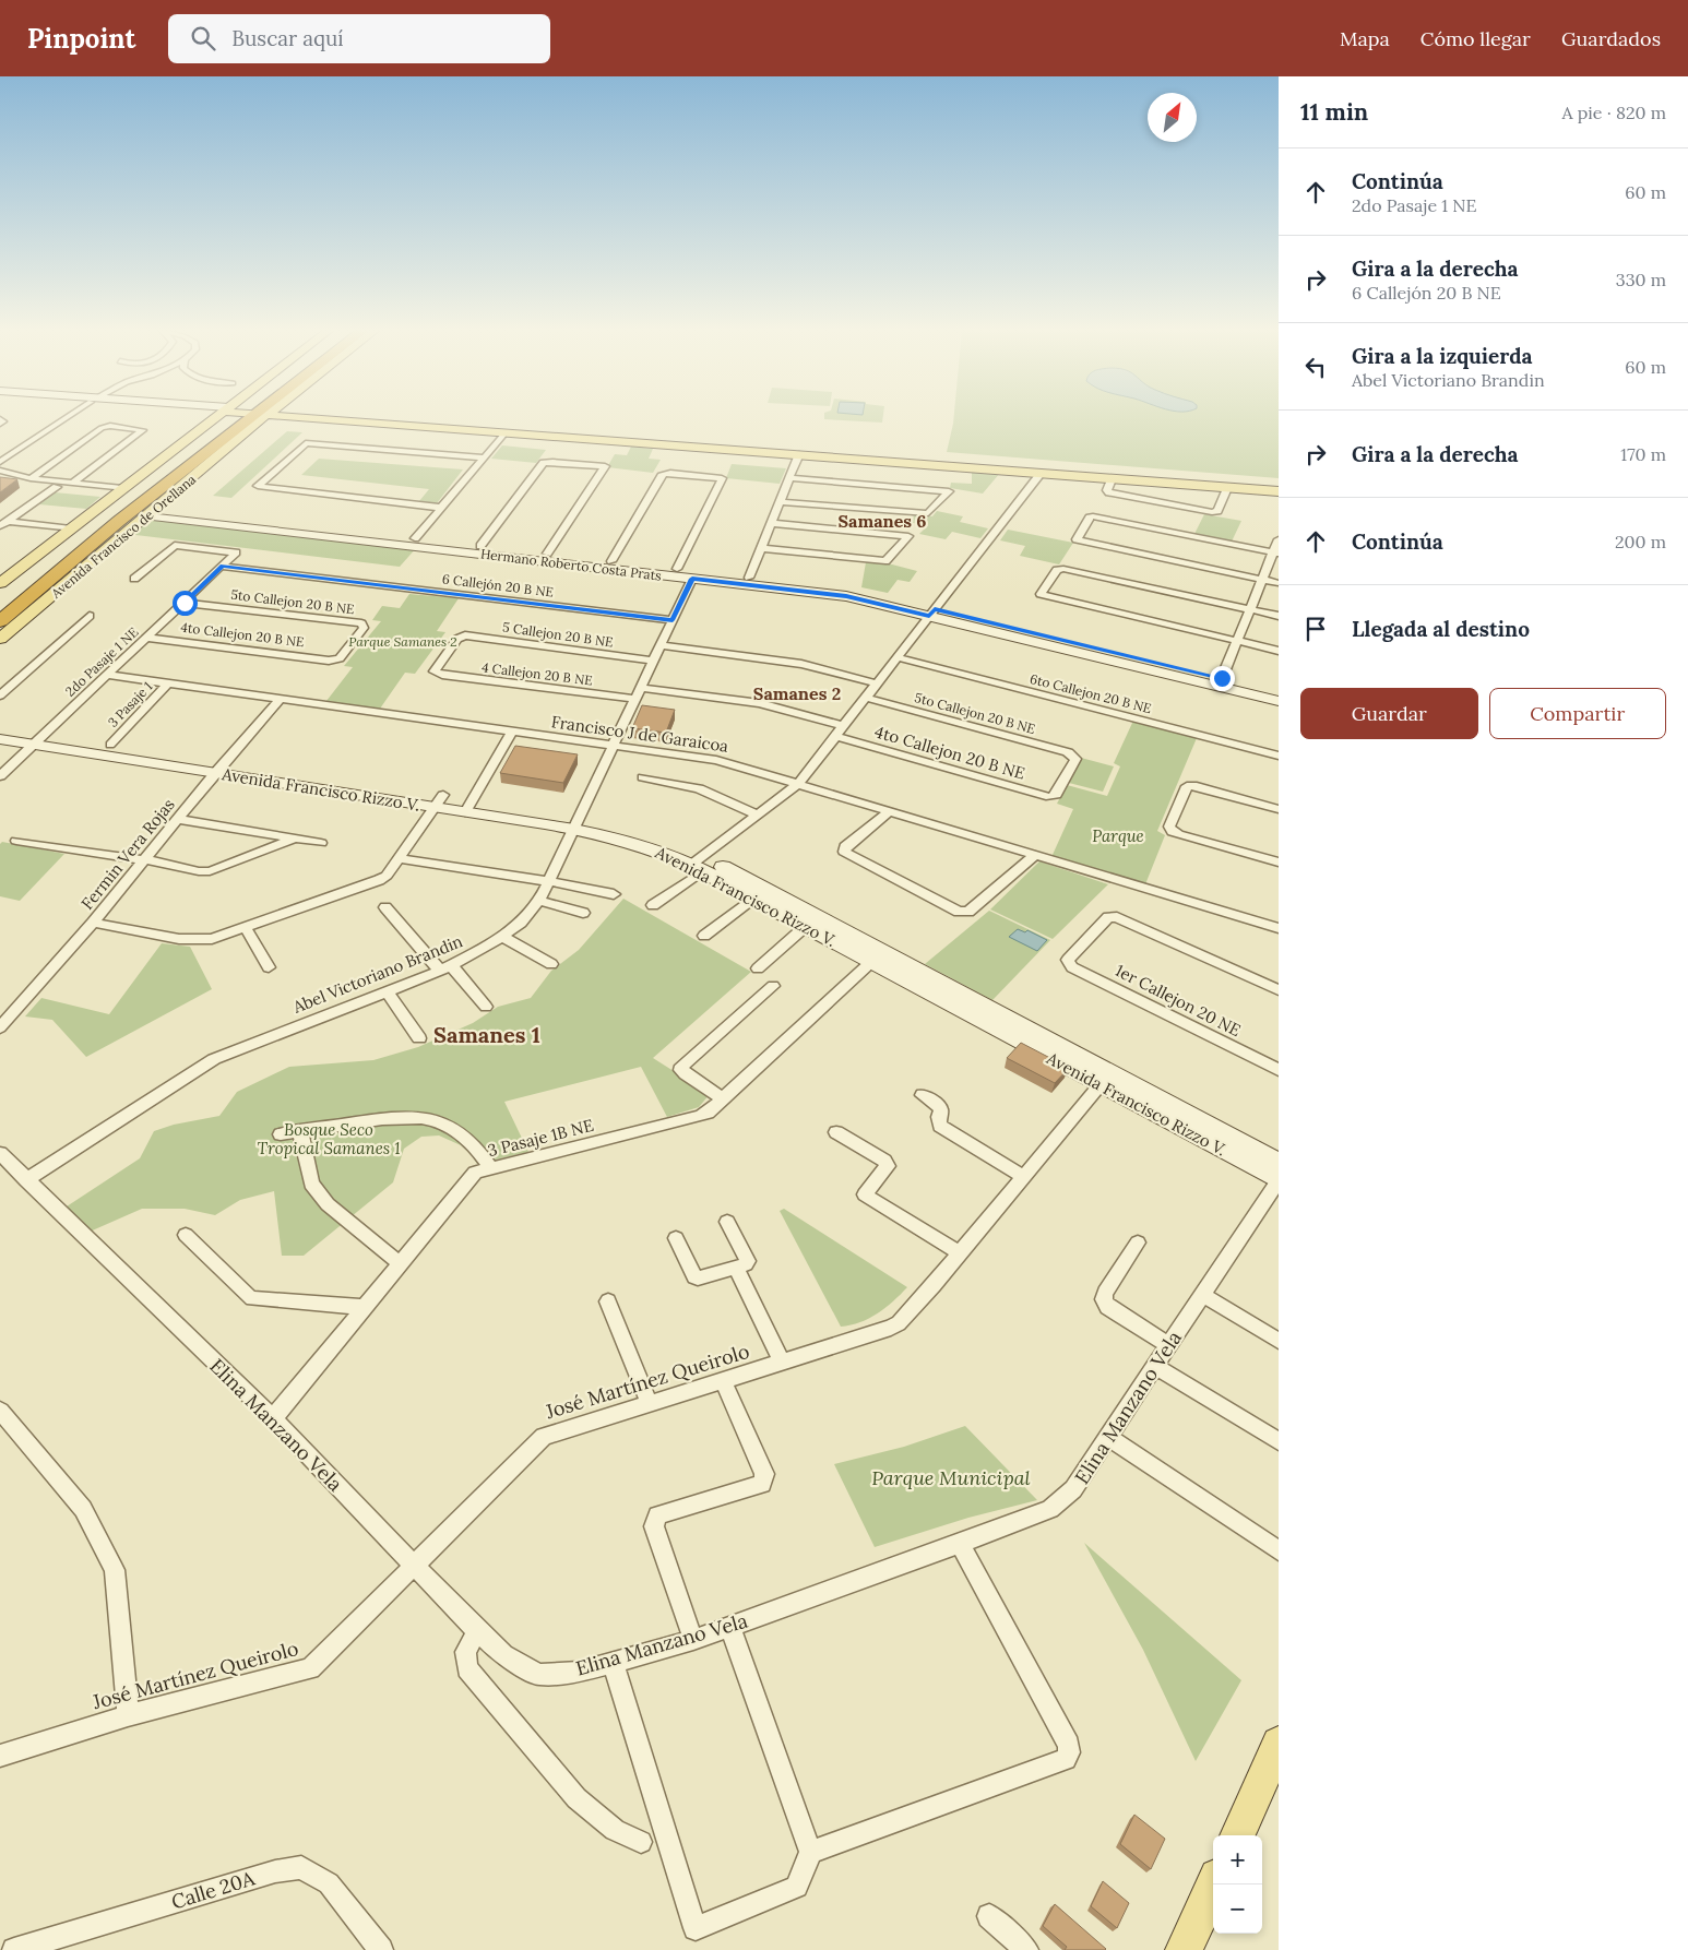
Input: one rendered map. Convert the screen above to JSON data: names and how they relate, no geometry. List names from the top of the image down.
{
  "streets": {
    "highway": ["Avenida Francisco de Orellana"],
    "street": [
      "Hermano Roberto Costa Prats",
      "6 Callejón 20 B NE",
      "5to Callejon 20 B NE",
      "4to Callejon 20 B NE",
      "5 Callejon 20 B NE",
      "2do Pasaje 1 NE",
      "4 Callejon 20 B NE",
      "6to Callejon 20 B NE",
      "3 Pasaje 1",
      "Francisco J de Garaicoa",
      "Avenida Francisco Rizzo V.",
      "Fermin Vera Rojas",
      "Abel Victoriano Brandin",
      "1er Callejon 20 NE",
      "3 Pasaje 1B NE",
      "José Martínez Queirolo",
      "Elina Manzano Vela",
      "Calle 20A"
    ]
  },
  "crossings": [
    ["Avenida Francisco de Orellana", "Hermano Roberto Costa Prats"],
    ["Hermano Roberto Costa Prats", "Abel Victoriano Brandin"],
    ["6 Callejón 20 B NE", "2do Pasaje 1 NE"],
    ["6 Callejón 20 B NE", "Abel Victoriano Brandin"],
    ["5to Callejon 20 B NE", "4to Callejon 20 B NE"],
    ["5to Callejon 20 B NE", "2do Pasaje 1 NE"],
    ["4to Callejon 20 B NE", "2do Pasaje 1 NE"],
    ["5 Callejon 20 B NE", "4 Callejon 20 B NE"],
    ["5 Callejon 20 B NE", "Abel Victoriano Brandin"],
    ["2do Pasaje 1 NE", "Francisco J de Garaicoa"],
    ["2do Pasaje 1 NE", "Avenida Francisco Rizzo V."],
    ["4 Callejon 20 B NE", "Abel Victoriano Brandin"],
    ["3 Pasaje 1", "Francisco J de Garaicoa"],
    ["3 Pasaje 1", "Avenida Francisco Rizzo V."],
    ["Francisco J de Garaicoa", "Fermin Vera Rojas"],
    ["Francisco J de Garaicoa", "Abel Victoriano Brandin"],
    ["Avenida Francisco Rizzo V.", "Fermin Vera Rojas"],
    ["Avenida Francisco Rizzo V.", "Abel Victoriano Brandin"],
    ["Avenida Francisco Rizzo V.", "3 Pasaje 1B NE"],
    ["Avenida Francisco Rizzo V.", "José Martínez Queirolo"],
    ["Avenida Francisco Rizzo V.", "Elina Manzano Vela"],
    ["Abel Victoriano Brandin", "Elina Manzano Vela"],
    ["3 Pasaje 1B NE", "Elina Manzano Vela"],
    ["José Martínez Queirolo", "Elina Manzano Vela"]
  ],
  "districts": ["Samanes 6", "Samanes 2", "Samanes 1"],
  "parks": [
    "Parque Samanes 2",
    "Parque",
    "Bosque Seco Tropical Samanes 1",
    "Parque Municipal"
  ],
  "north": "top right",
  "page": {
    "header": "Pinpoint",
    "search": "Buscar aquí",
    "nav": ["Mapa", "Cómo llegar", "Guardados"],
    "heading": ["11 min", "A pie · 820 m"],
    "list": [
      ["Continúa", "2do Pasaje 1 NE", "60 m"],
      ["Gira a la derecha", "6 Callejón 20 B NE", "330 m"],
      ["Gira a la izquierda", "Abel Victoriano Brandin", "60 m"],
      ["Gira a la derecha", "170 m"],
      ["Continúa", "200 m"],
      "Llegada al destino"
    ],
    "buttons": ["Guardar", "Compartir"],
    "map_buttons": ["+", "−"]
  }
}
